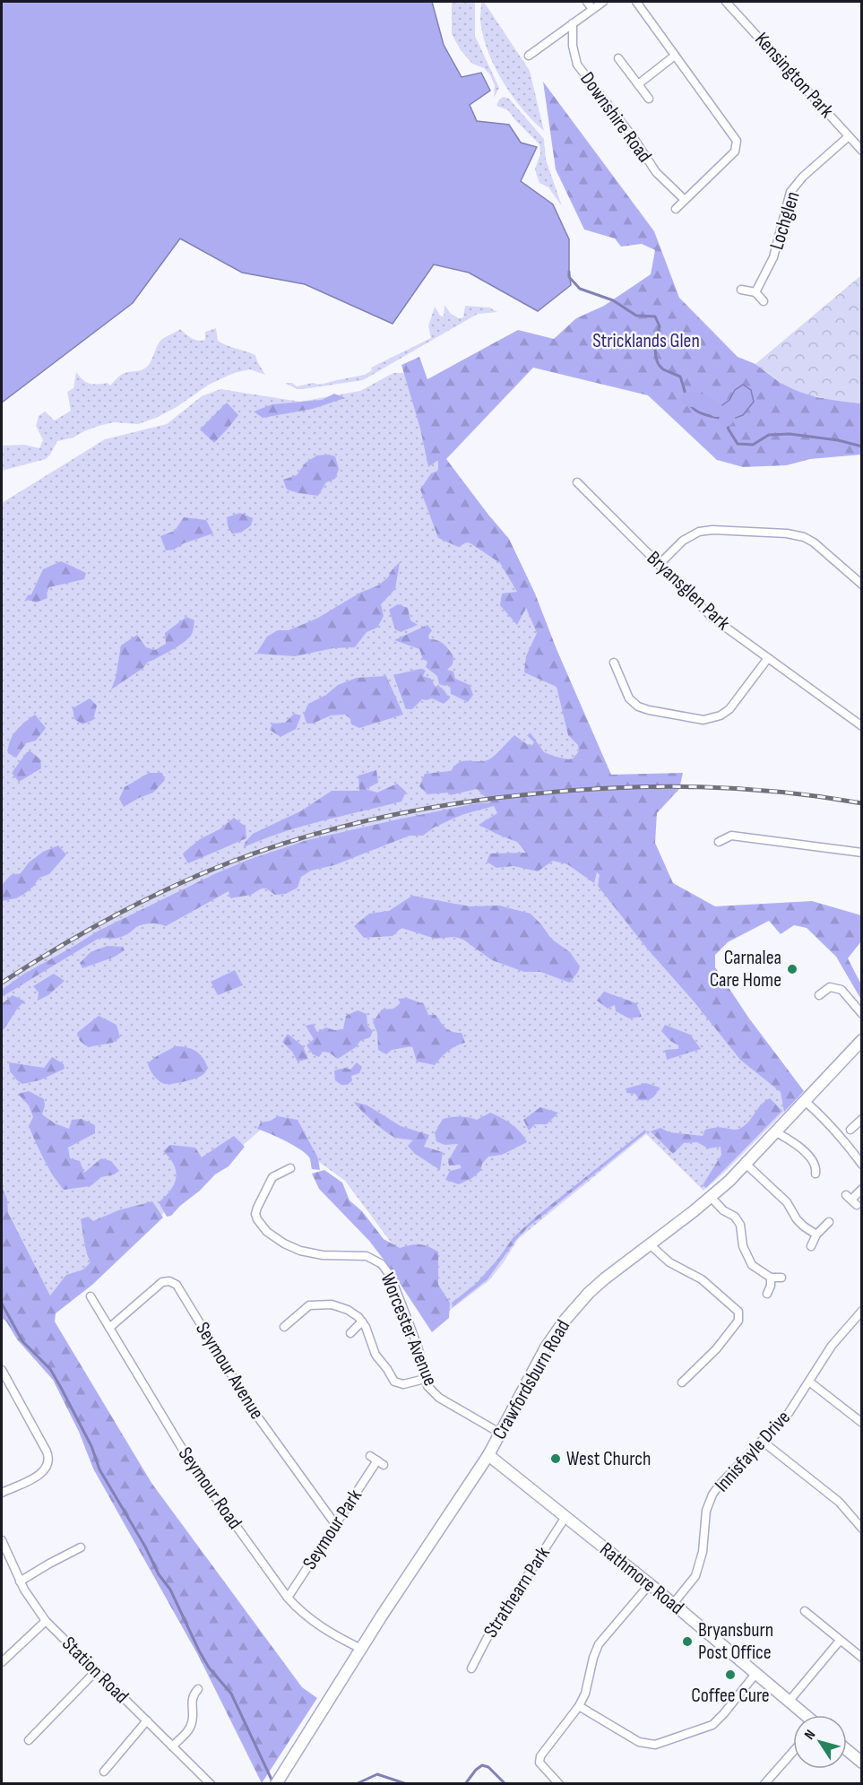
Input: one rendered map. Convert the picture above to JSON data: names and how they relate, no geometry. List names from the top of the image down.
{
  "streets": {
    "main road": ["Crawfordsburn Road", "Rathmore Road"],
    "street": [
      "Kensington Park",
      "Downshire Road",
      "Lochglen",
      "Bryansglen Park",
      "Worcester Avenue",
      "Seymour Avenue",
      "Innisfayle Drive",
      "Seymour Road",
      "Seymour Park",
      "Strathearn Park",
      "Station Road"
    ]
  },
  "crossings": [
    ["Kensington Park", "Lochglen"],
    ["Worcester Avenue", "Crawfordsburn Road"],
    ["Seymour Avenue", "Seymour Road"],
    ["Seymour Avenue", "Seymour Park"],
    ["Crawfordsburn Road", "Seymour Road"],
    ["Crawfordsburn Road", "Rathmore Road"],
    ["Innisfayle Drive", "Rathmore Road"],
    ["Seymour Road", "Seymour Park"],
    ["Rathmore Road", "Strathearn Park"]
  ],
  "parks": ["Stricklands Glen"],
  "places": [
    "Carnalea Care Home",
    "West Church",
    "Bryansburn Post Office",
    "Coffee Cure"
  ],
  "north": "top left"
}
